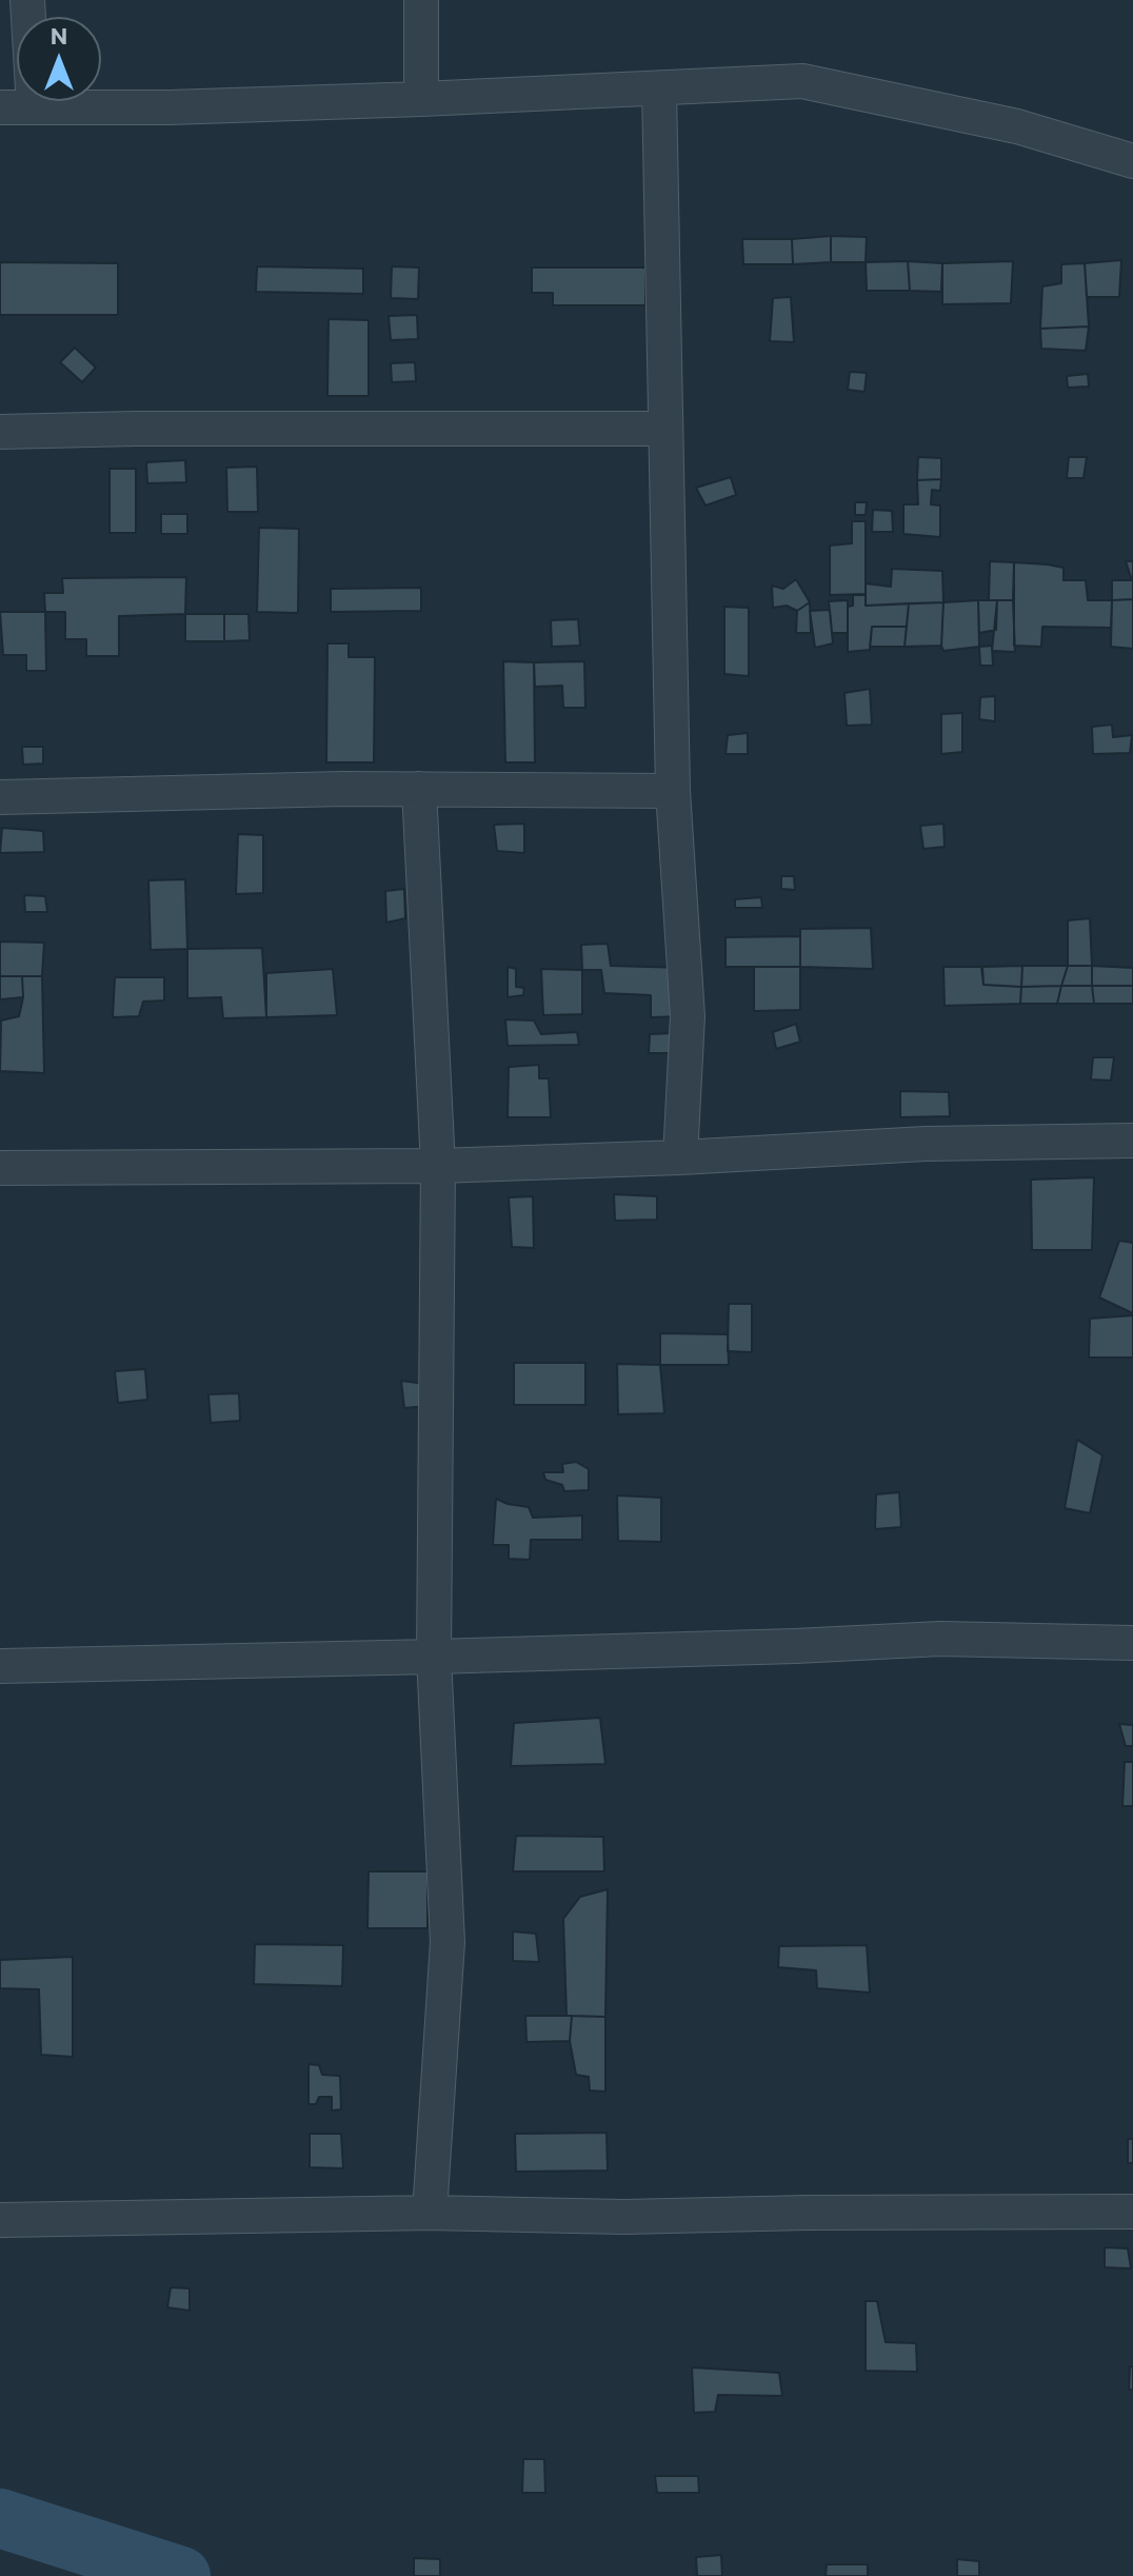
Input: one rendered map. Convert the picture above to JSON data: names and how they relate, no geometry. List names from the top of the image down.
{
  "north": "top"
}
